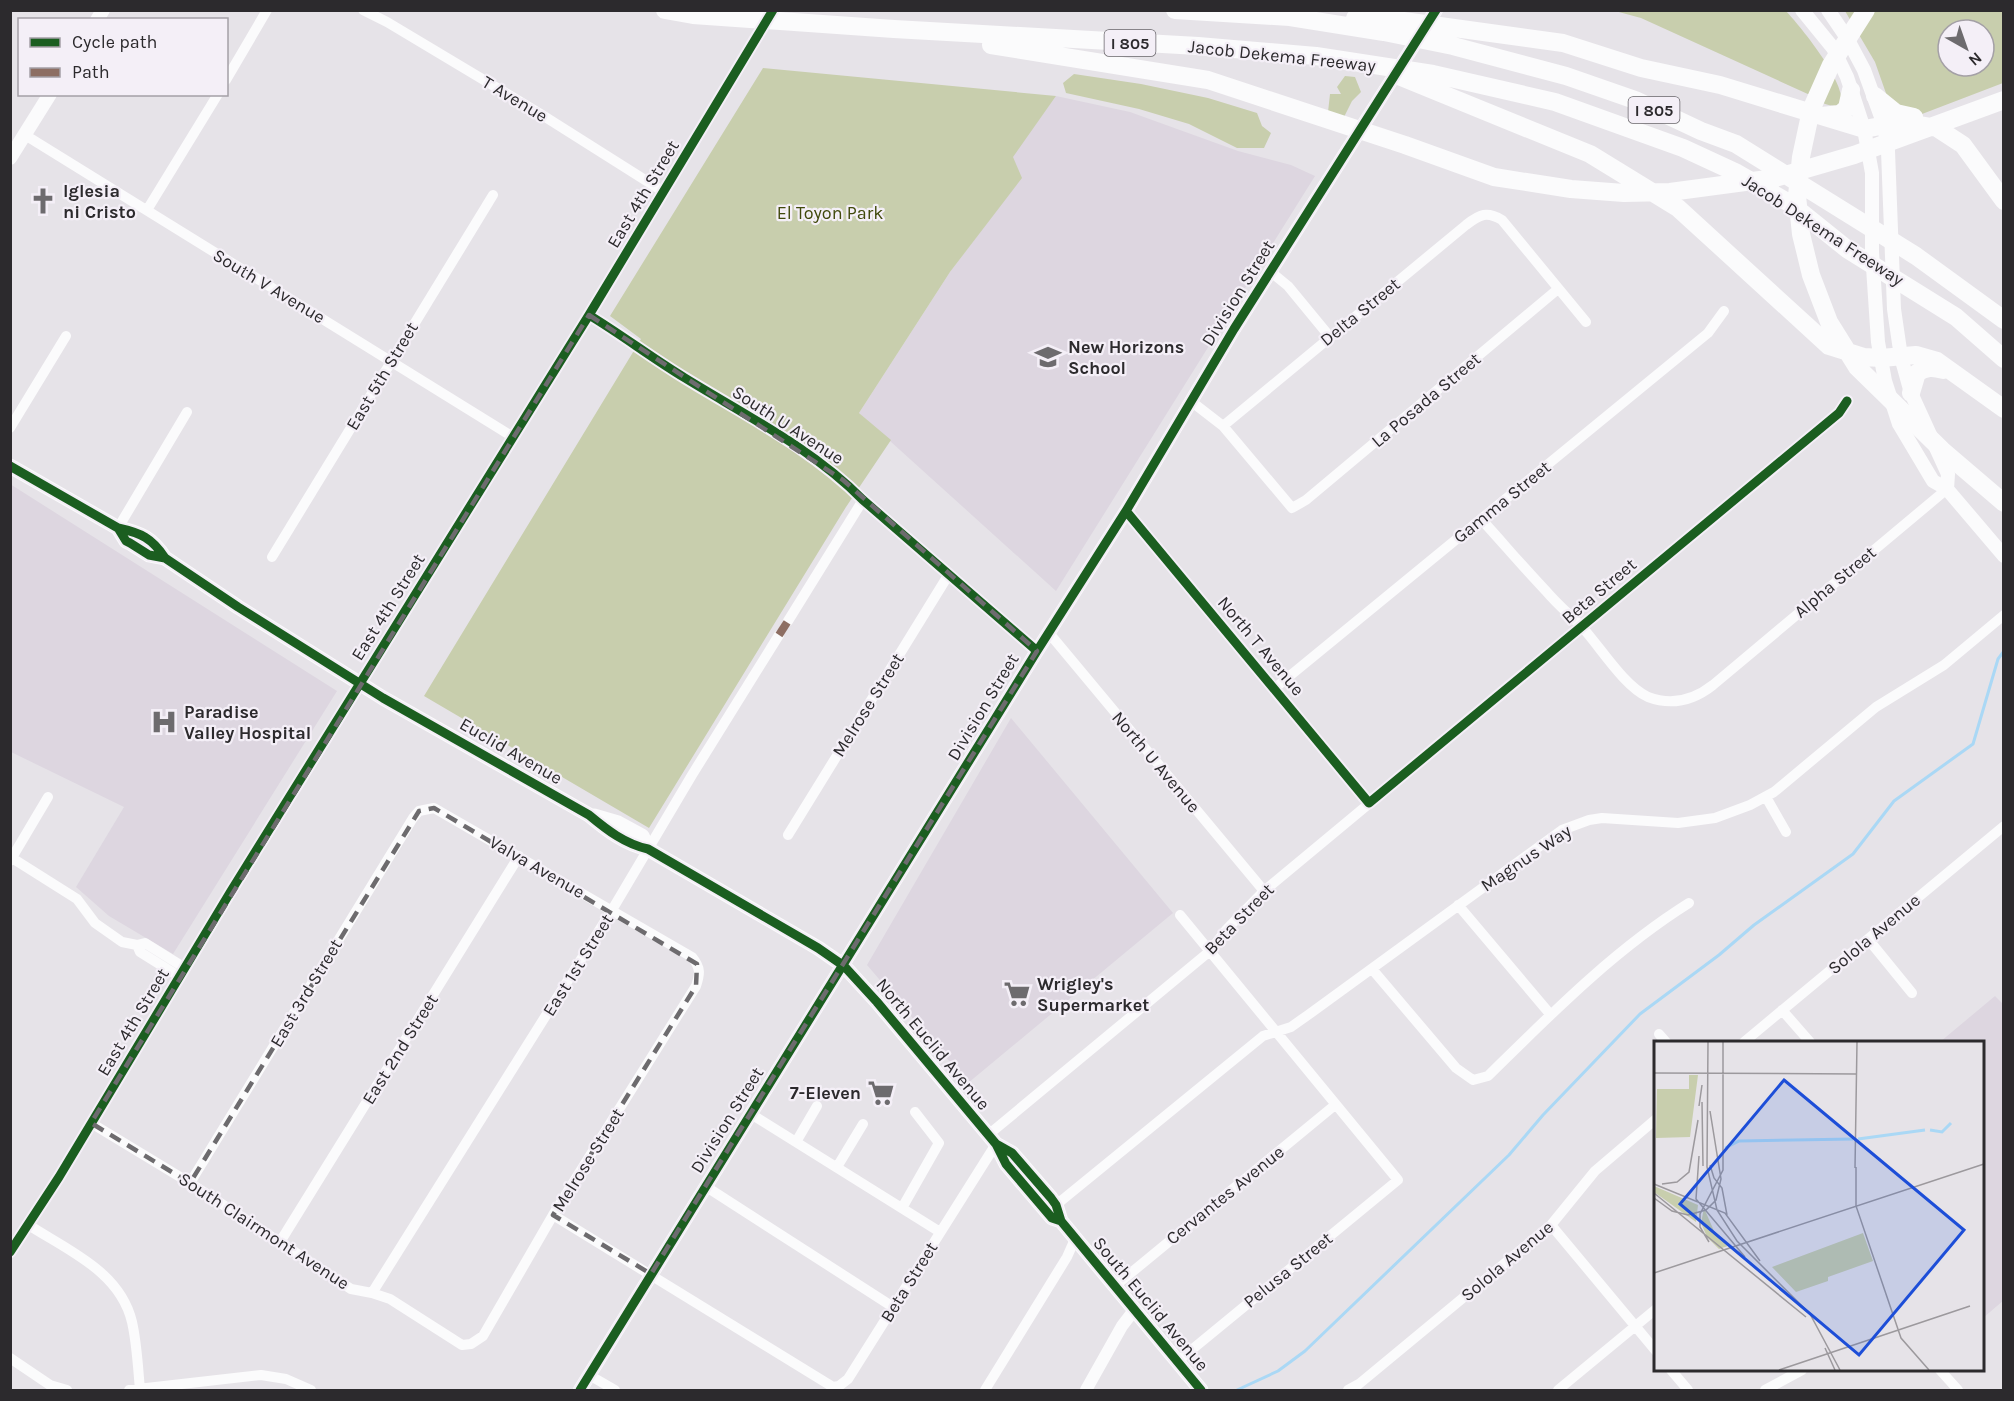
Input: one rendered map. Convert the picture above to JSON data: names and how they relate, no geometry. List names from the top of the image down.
{
  "streets": {
    "highway": ["I 805", "Jacob Dekema Freeway"],
    "main road": [
      "Division Street",
      "Euclid Avenue",
      "North Euclid Avenue",
      "South Euclid Avenue"
    ],
    "street": [
      "T Avenue",
      "East 4th Street",
      "South V Avenue",
      "Delta Street",
      "East 5th Street",
      "La Posada Street",
      "South U Avenue",
      "Gamma Street",
      "Alpha Street",
      "Beta Street",
      "North T Avenue",
      "Melrose Street",
      "North U Avenue",
      "Magnus Way",
      "Valva Avenue",
      "Solola Avenue",
      "East 1st Street",
      "East 3rd Street",
      "East 2nd Street",
      "Cervantes Avenue",
      "South Clairmont Avenue",
      "Pelusa Street"
    ]
  },
  "crossings": [
    ["T Avenue", "East 4th Street"],
    ["East 4th Street", "South V Avenue"],
    ["East 4th Street", "South U Avenue"],
    ["East 4th Street", "Euclid Avenue"],
    ["East 4th Street", "South Clairmont Avenue"],
    ["South V Avenue", "East 5th Street"],
    ["Division Street", "South U Avenue"],
    ["Division Street", "Beta Street"],
    ["Division Street", "North T Avenue"],
    ["Division Street", "Euclid Avenue"],
    ["Division Street", "North U Avenue"],
    ["Division Street", "North Euclid Avenue"],
    ["Delta Street", "La Posada Street"],
    ["South U Avenue", "Melrose Street"],
    ["Gamma Street", "Alpha Street"],
    ["Gamma Street", "North T Avenue"],
    ["Alpha Street", "Beta Street"],
    ["Beta Street", "North T Avenue"],
    ["Beta Street", "North U Avenue"],
    ["Beta Street", "North Euclid Avenue"],
    ["Melrose Street", "Valva Avenue"],
    ["Melrose Street", "South Clairmont Avenue"],
    ["Euclid Avenue", "East 1st Street"],
    ["Euclid Avenue", "North Euclid Avenue"],
    ["Valva Avenue", "East 1st Street"],
    ["Valva Avenue", "East 3rd Street"],
    ["Valva Avenue", "East 2nd Street"],
    ["East 1st Street", "South Clairmont Avenue"],
    ["East 3rd Street", "South Clairmont Avenue"],
    ["North Euclid Avenue", "South Euclid Avenue"],
    ["East 2nd Street", "South Clairmont Avenue"],
    ["Cervantes Avenue", "Pelusa Street"],
    ["Cervantes Avenue", "South Euclid Avenue"],
    ["Pelusa Street", "South Euclid Avenue"]
  ],
  "parks": ["El Toyon Park"],
  "places": {
    "church": ["Iglesia ni Cristo"],
    "school or university": ["New Horizons School"],
    "hospital": ["Paradise Valley Hospital"],
    "supermarket": ["Wrigley's Supermarket", "7-Eleven"]
  },
  "legend": ["Cycle path", "Path"],
  "north": "bottom right"
}
